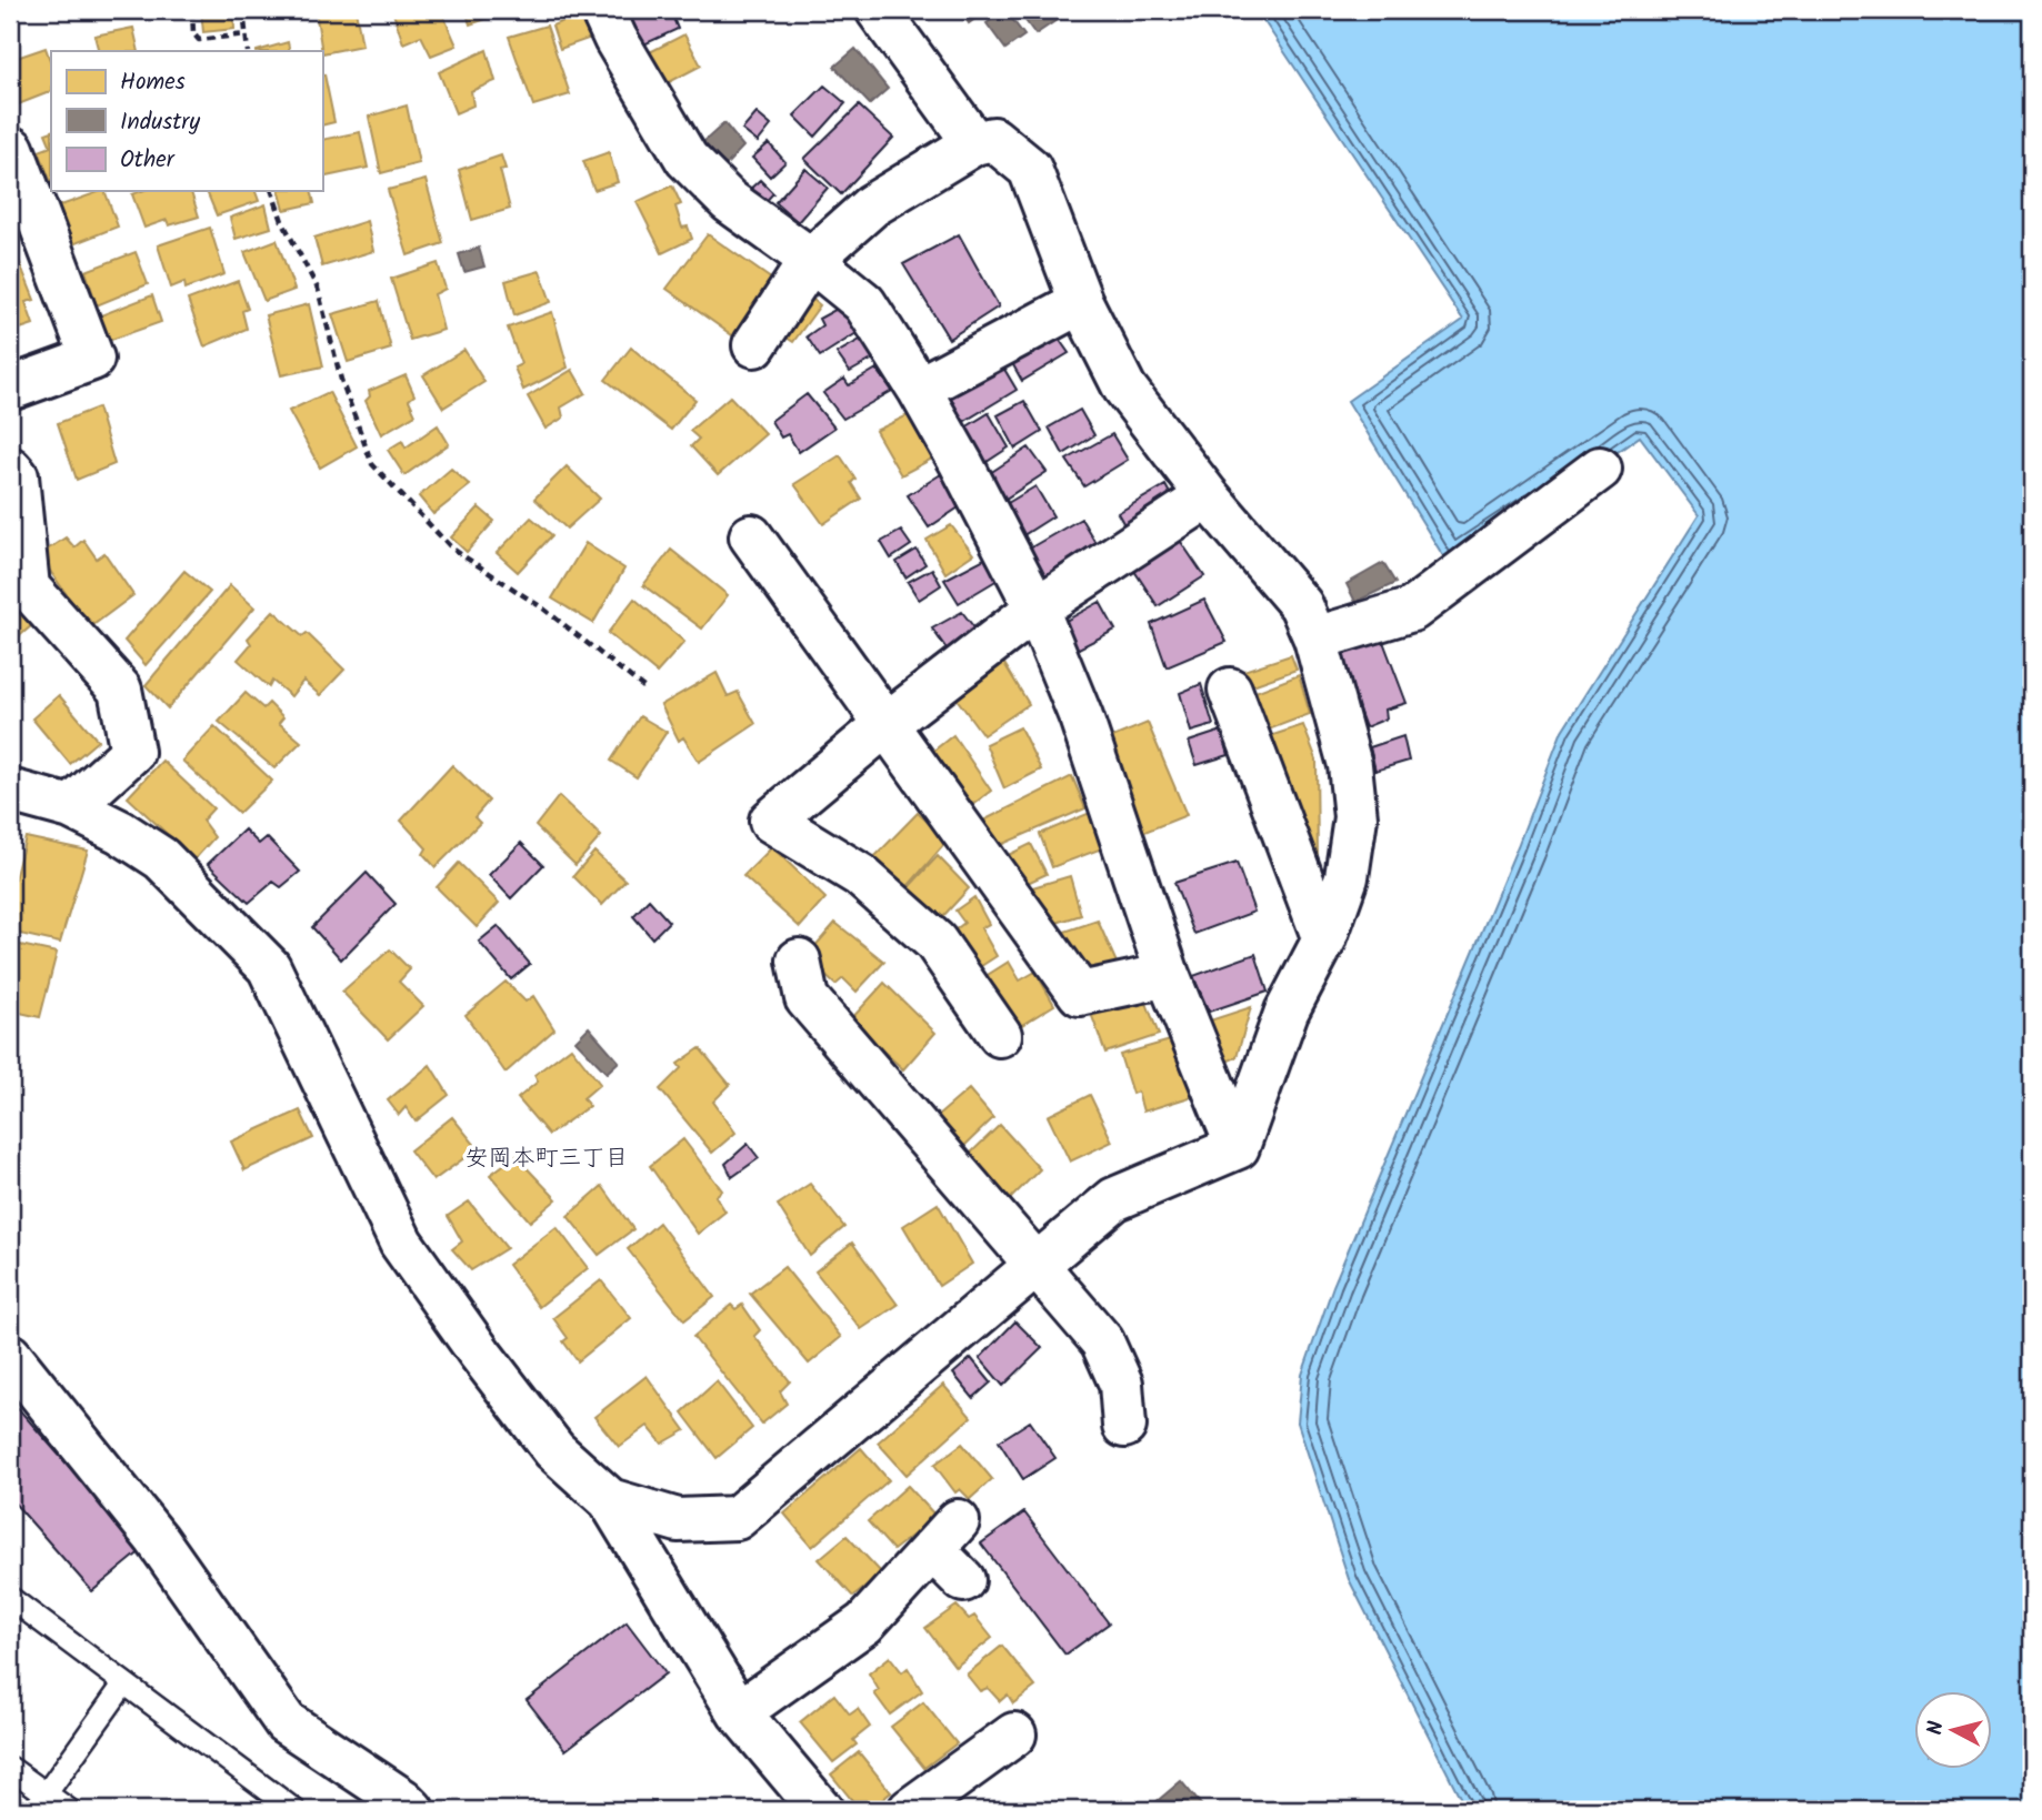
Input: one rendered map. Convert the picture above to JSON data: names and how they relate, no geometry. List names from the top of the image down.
{
  "districts": ["安岡本町三丁目"],
  "legend": ["Homes", "Industry", "Other"],
  "north": "left"
}
